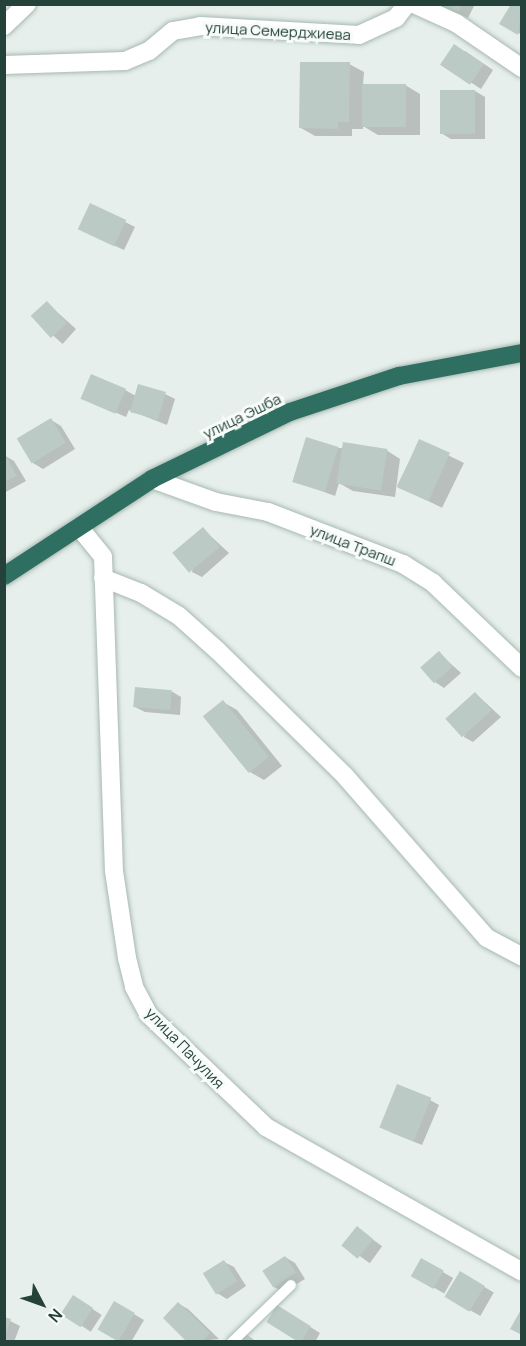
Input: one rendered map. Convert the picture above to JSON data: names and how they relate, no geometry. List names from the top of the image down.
{
  "streets": {
    "highway": ["улица Эшба"],
    "street": ["улица Семерджиева", "улица Трапш", "улица Пачулия"]
  },
  "crossings": [
    ["улица Эшба", "улица Трапш"],
    ["улица Эшба", "улица Пачулия"]
  ],
  "north": "bottom right"
}
